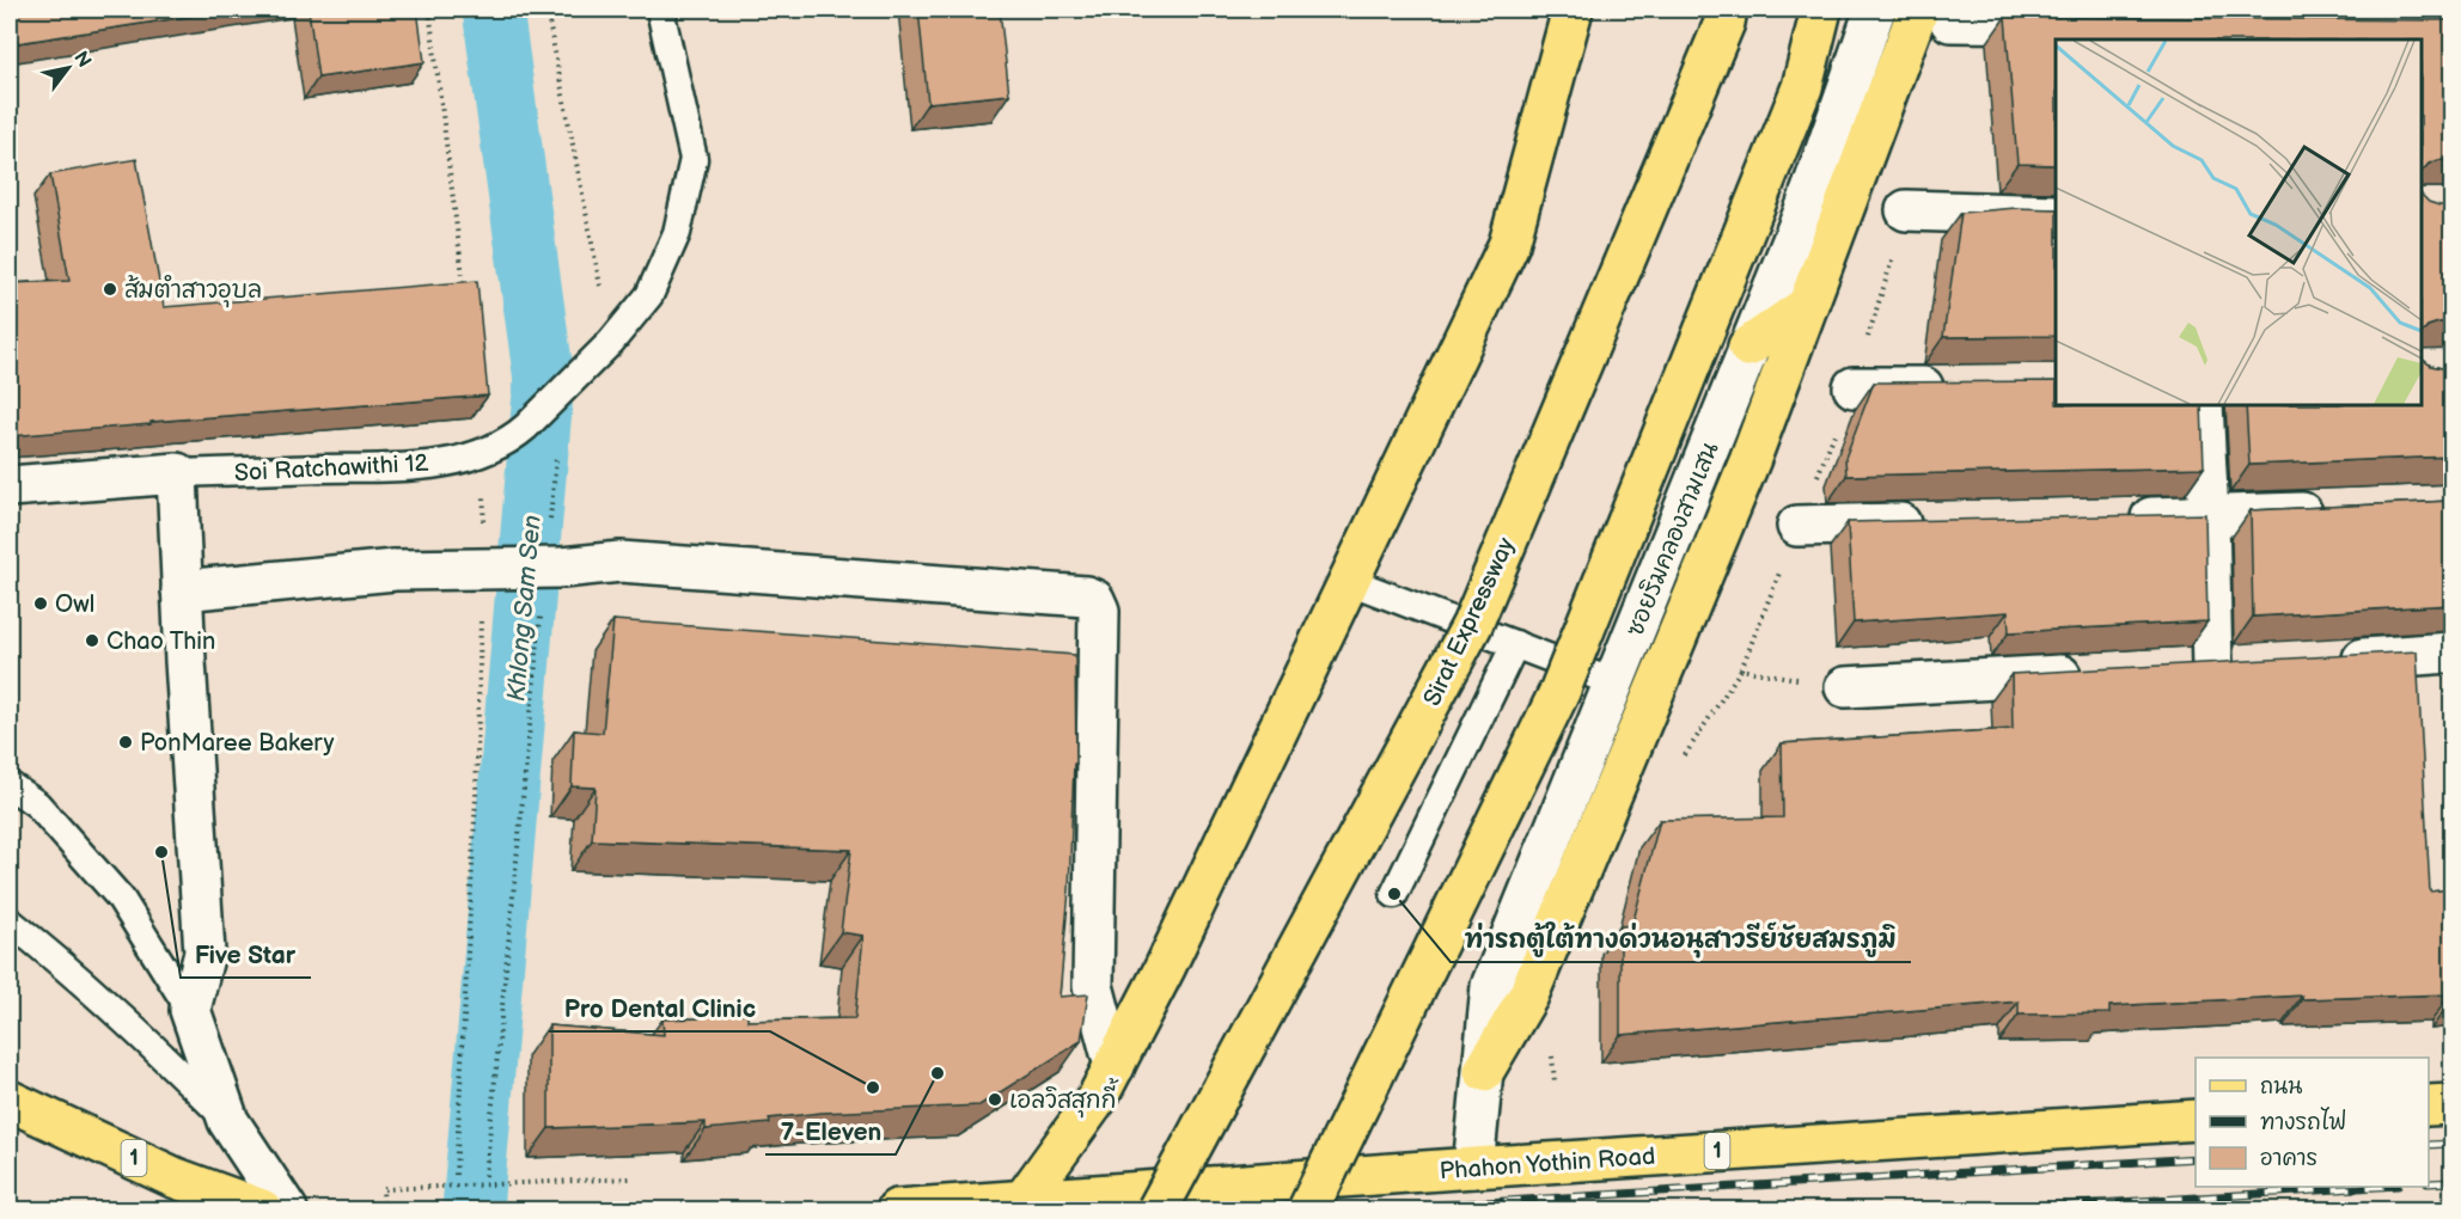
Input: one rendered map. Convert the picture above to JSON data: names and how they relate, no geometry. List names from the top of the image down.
{
  "streets": {
    "main road": ["Sirat Expressway", "1", "Phahon Yothin Road"],
    "street": ["Soi Ratchawithi 12", "ซอยริมคลองสามเสน"]
  },
  "crossings": [
    ["ซอยริมคลองสามเสน", "Phahon Yothin Road"]
  ],
  "water": ["Khlong Sam Sen"],
  "places": [
    "ส้มตำสาวอุบล",
    "Owl",
    "Chao Thin",
    "PonMaree Bakery",
    "Five Star",
    "ท่ารถตู้ใต้ทางด่วนอนุสาวรีย์ชัยสมรภูมิ",
    "7-Eleven",
    "Pro Dental Clinic",
    "เอลวิสสุกกี้"
  ],
  "legend": ["ถนน", "ทางรถไฟ", "อาคาร"],
  "north": "top right"
}
